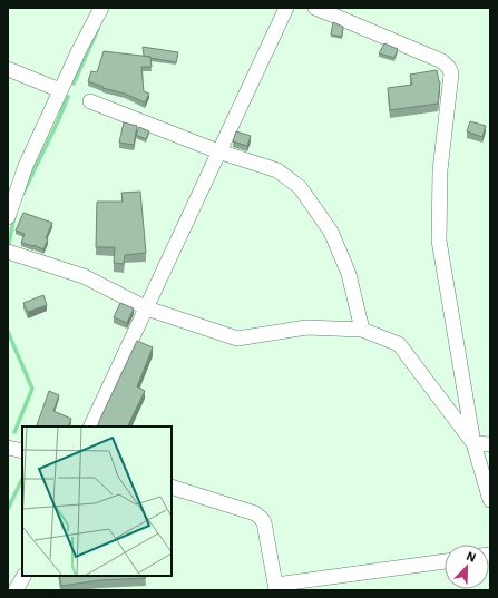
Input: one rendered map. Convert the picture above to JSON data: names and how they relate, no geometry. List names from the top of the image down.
{
  "north": "top right"
}
